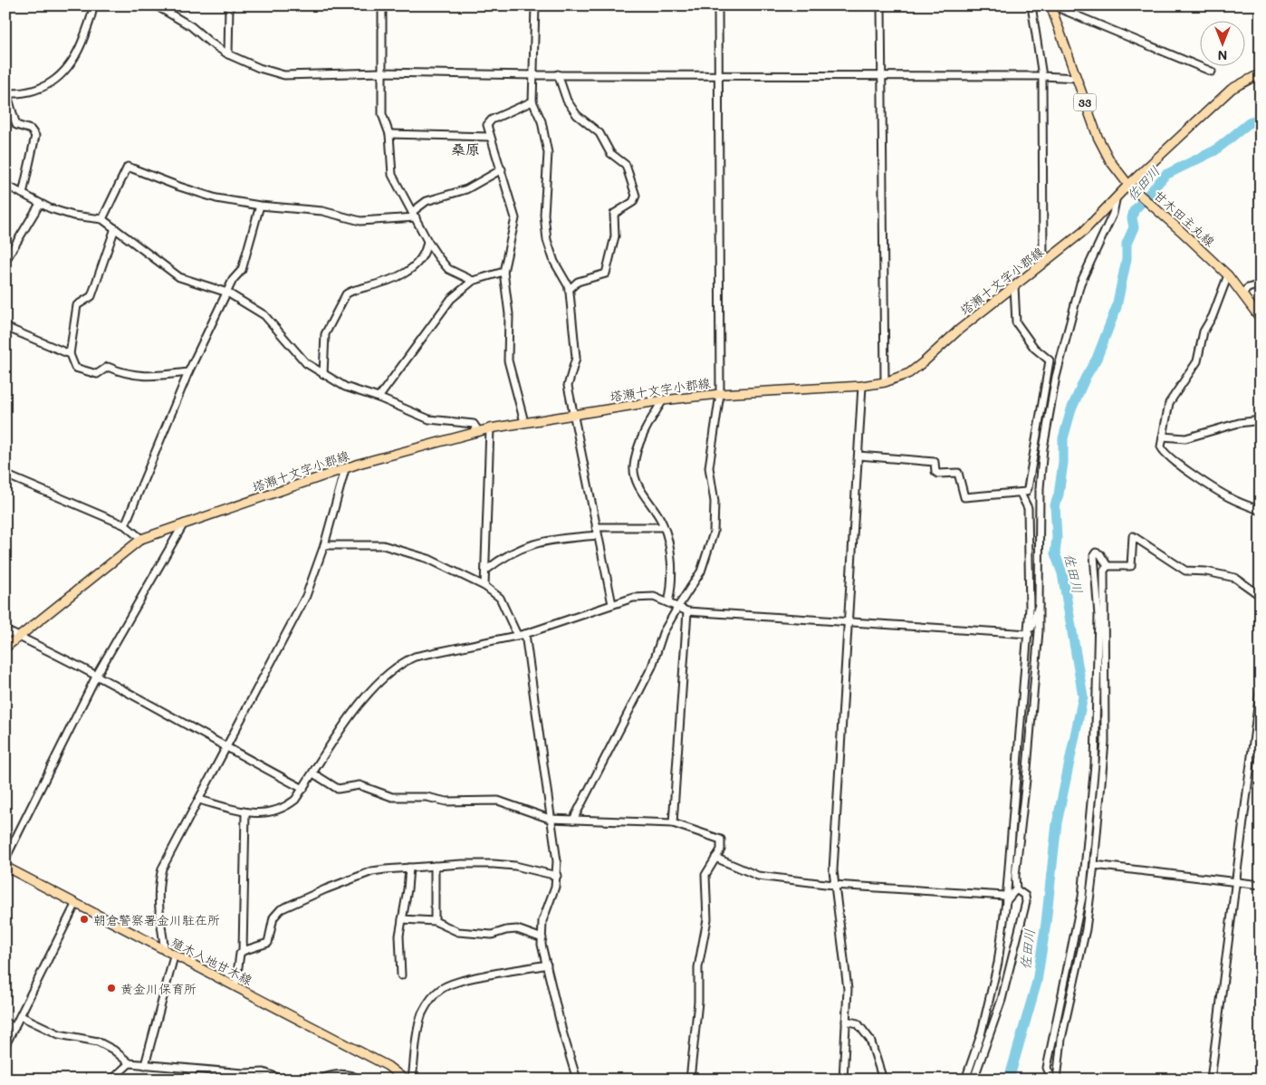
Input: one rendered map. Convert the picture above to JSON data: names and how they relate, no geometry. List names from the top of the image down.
{
  "streets": {
    "main road": [
      "33",
      "甘木田主丸線",
      "塔瀬十文字小郡線",
      "殖木入地甘木線"
    ]
  },
  "crossings": [
    ["甘木田主丸線", "塔瀬十文字小郡線"]
  ],
  "districts": ["桑原"],
  "water": ["佐田川"],
  "places": ["朝倉警察署金川駐在所", "黄金川保育所"],
  "north": "bottom"
}
